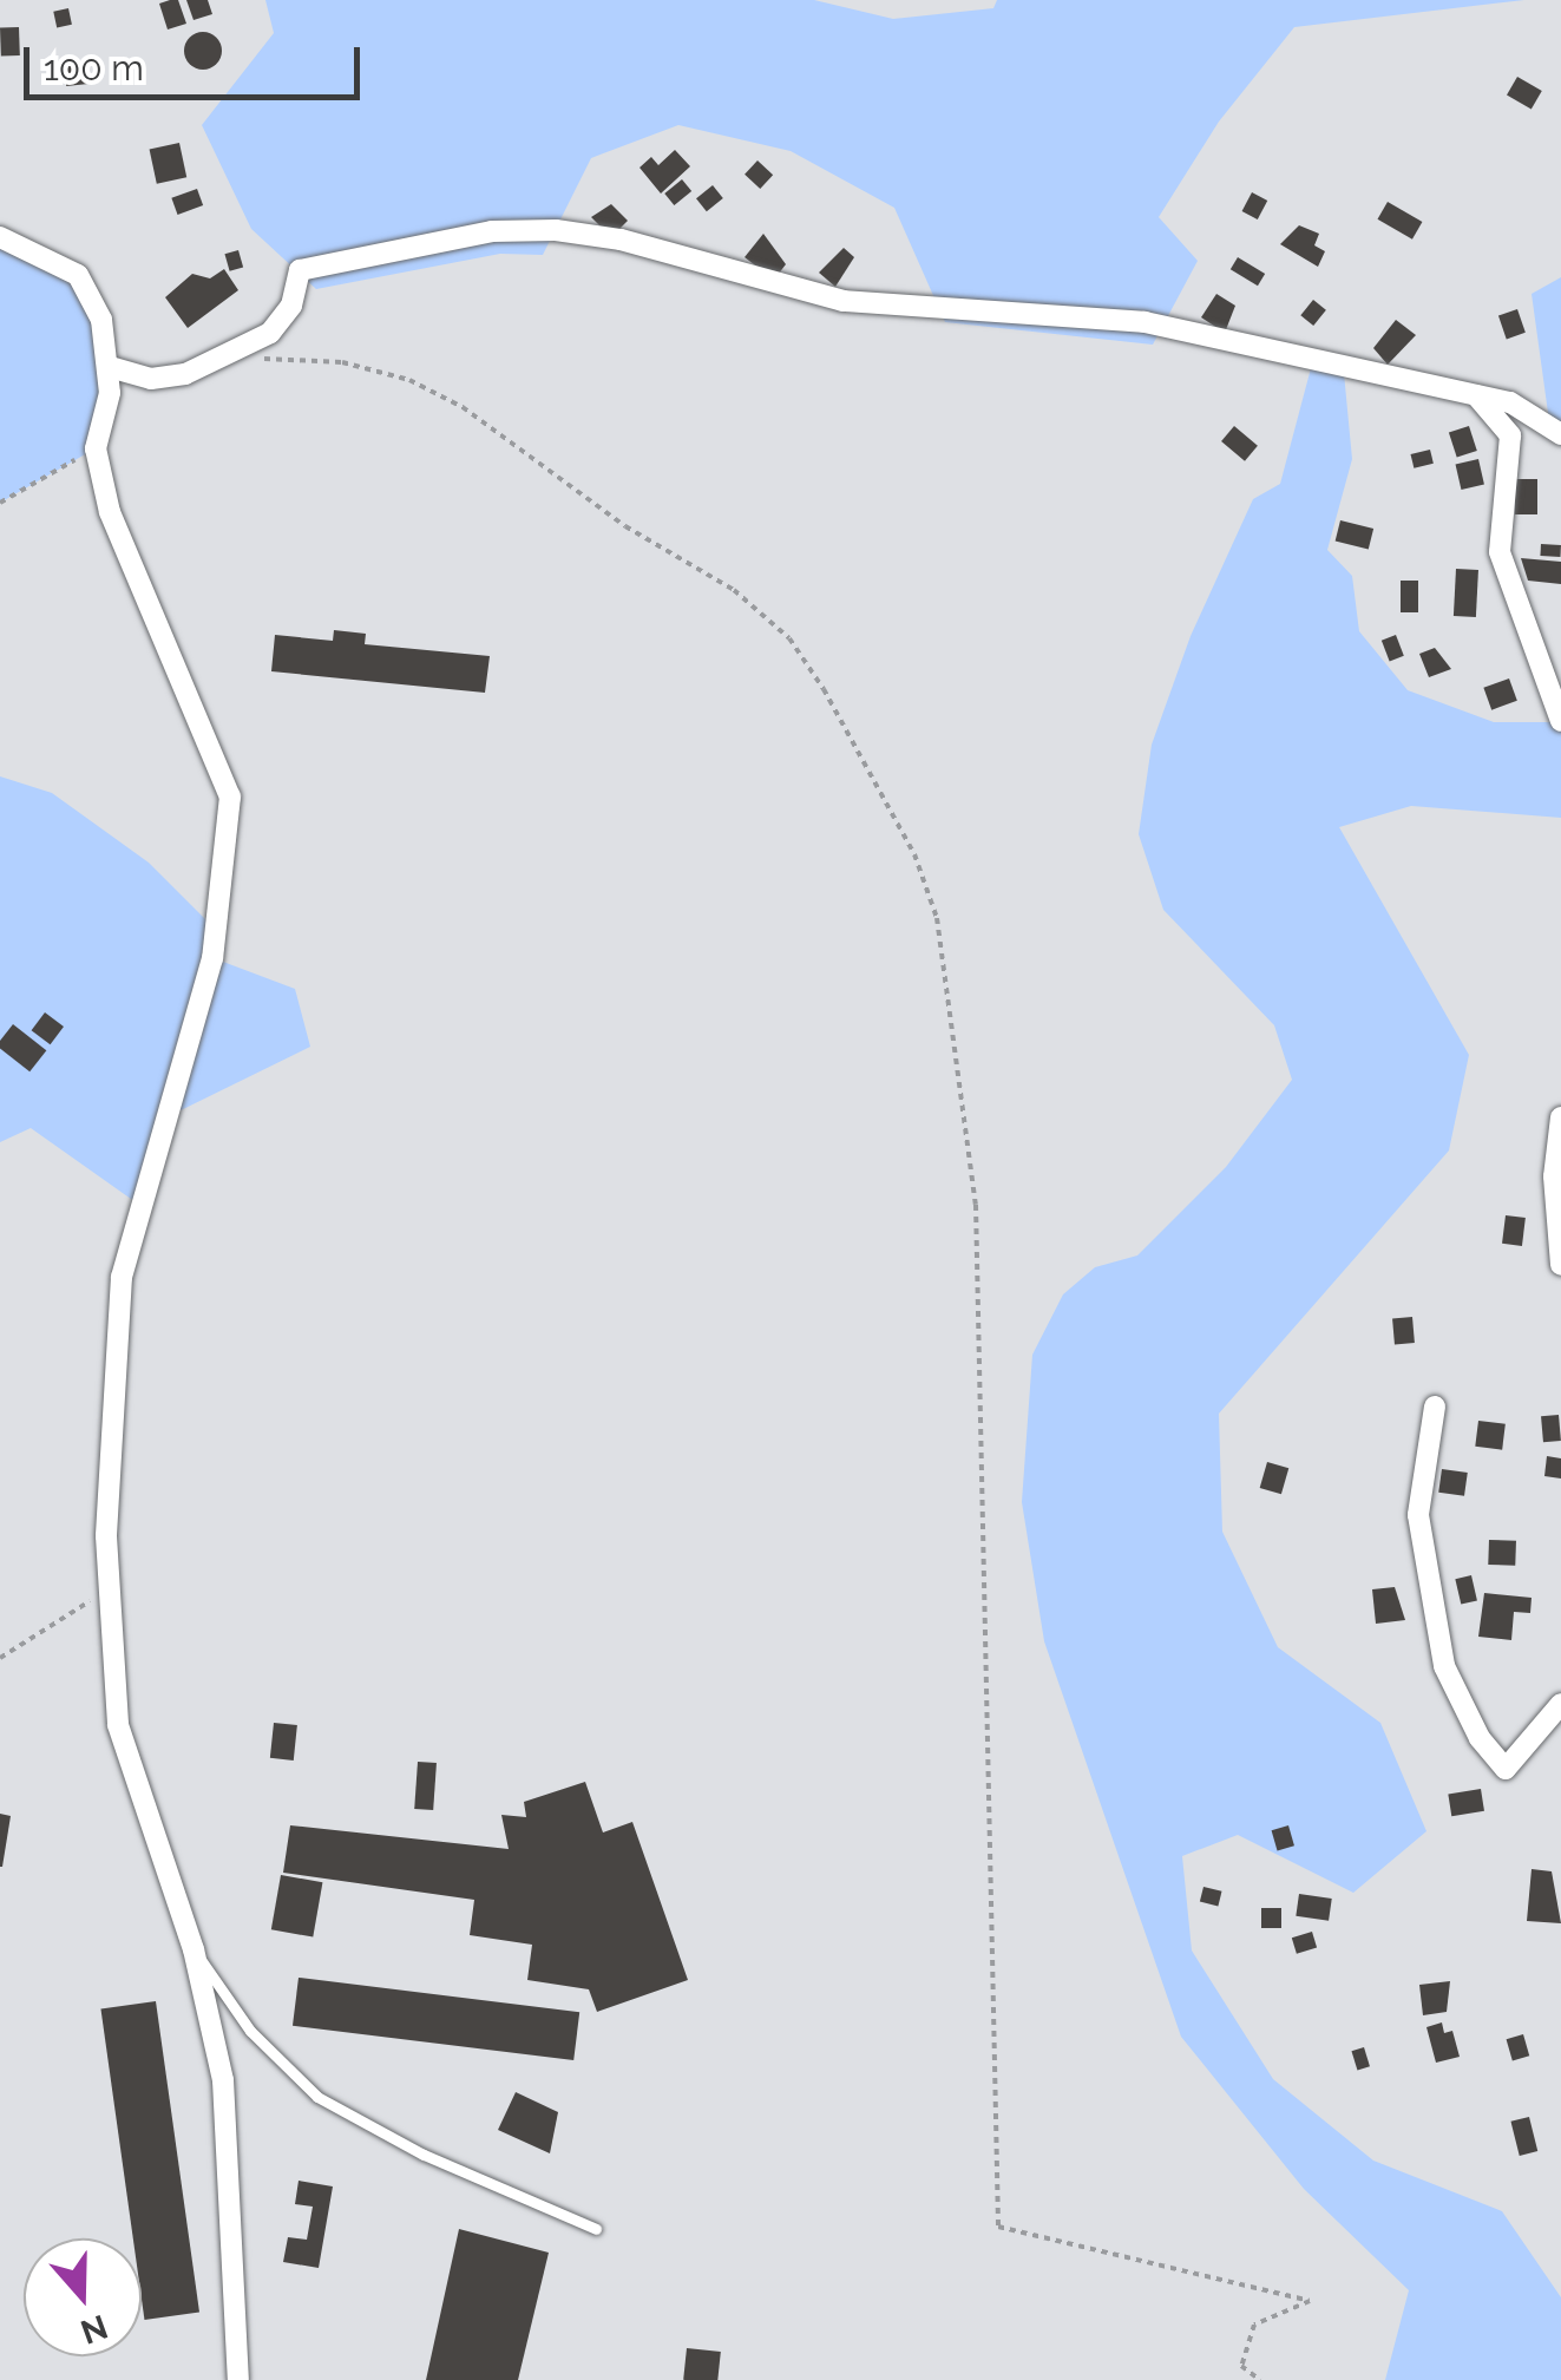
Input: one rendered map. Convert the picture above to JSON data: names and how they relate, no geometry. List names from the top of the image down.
{
  "scale_bar": "100 m",
  "north": "bottom"
}
